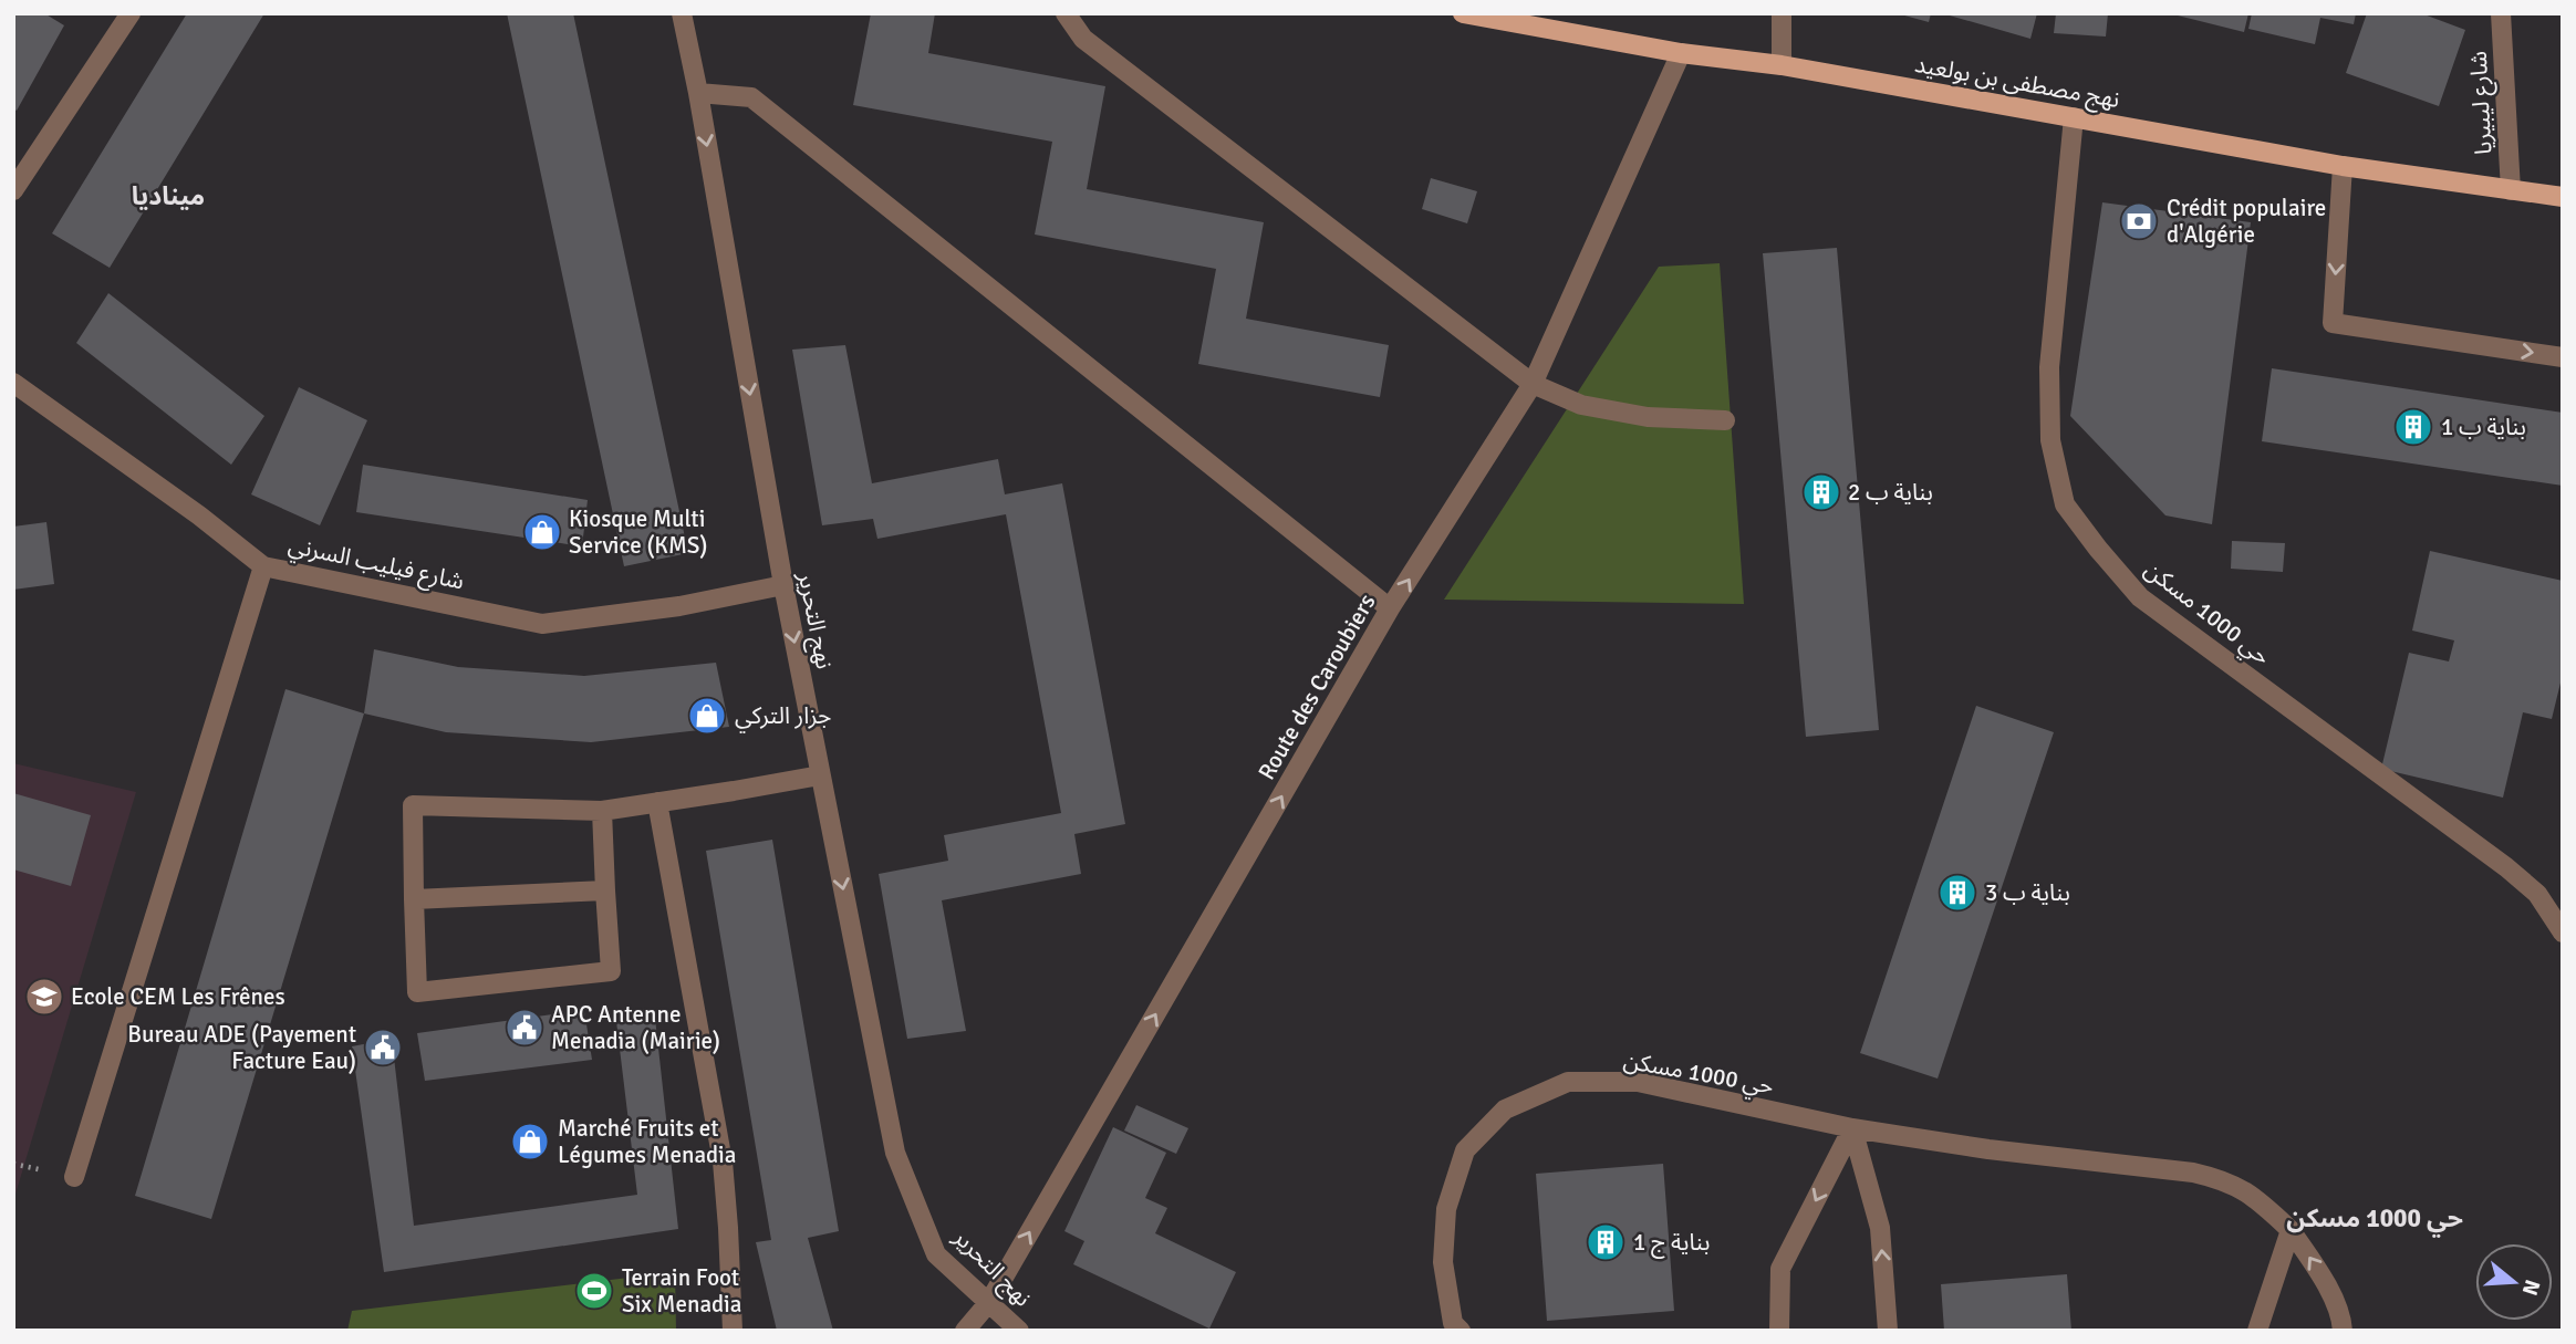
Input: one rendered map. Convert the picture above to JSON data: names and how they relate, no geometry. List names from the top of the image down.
{
  "streets": {
    "main road": ["نهج مصطفى بن بولعيد"],
    "street": [
      "شارع ليبيريا",
      "شارع فيليب السرني",
      "حي 1000 مسكن",
      "نهج التحرير",
      "Route des Caroubiers"
    ]
  },
  "crossings": [
    ["نهج مصطفى بن بولعيد", "شارع ليبيريا"],
    ["نهج مصطفى بن بولعيد", "حي 1000 مسكن"],
    ["نهج مصطفى بن بولعيد", "Route des Caroubiers"],
    ["شارع فيليب السرني", "نهج التحرير"],
    ["نهج التحرير", "Route des Caroubiers"]
  ],
  "one_way": ["Route des Caroubiers"],
  "districts": ["ميناديا", "حي 1000 مسكن"],
  "places": {
    "bank": ["Crédit populaire d'Algérie"],
    "building": [
      "بناية ب 1",
      "بناية ب 2",
      "بناية ب 3",
      "بناية ج 1"
    ],
    "shop": ["Kiosque Multi Service (KMS)", "جزار التركي", "Marché Fruits et Légumes Menadia"],
    "school or university": ["Ecole CEM Les Frênes"],
    "public building": ["APC Antenne Menadia (Mairie)", "Bureau ADE (Payement Facture Eau)"],
    "sports": ["Terrain Foot Six Menadia"]
  },
  "north": "right"
}
